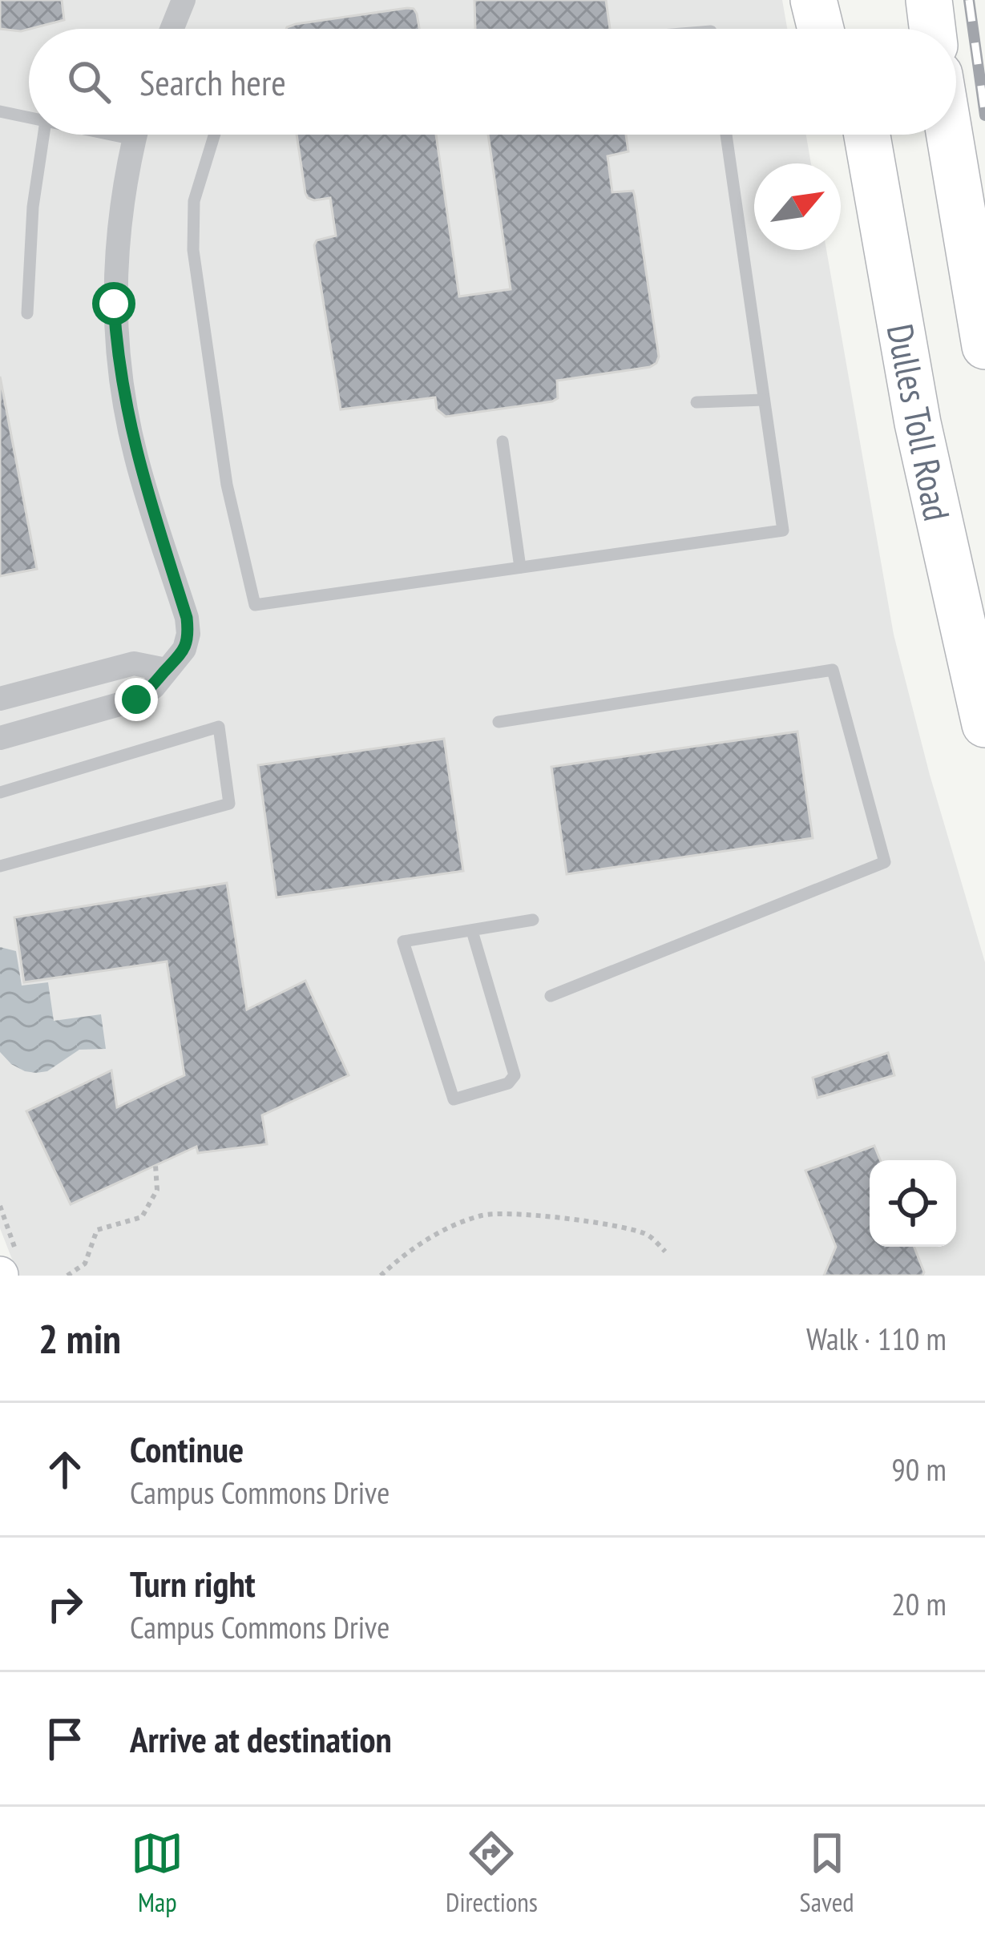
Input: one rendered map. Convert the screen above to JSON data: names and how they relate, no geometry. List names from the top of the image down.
{
  "streets": {
    "highway": ["Dulles Toll Road"]
  },
  "north": "top right",
  "page": {
    "search": "Search here",
    "heading": ["2 min", "Walk · 110 m"],
    "list": [
      ["Continue", "Campus Commons Drive", "90 m"],
      ["Turn right", "Campus Commons Drive", "20 m"],
      "Arrive at destination"
    ],
    "nav": ["Map", "Directions", "Saved"]
  }
}
